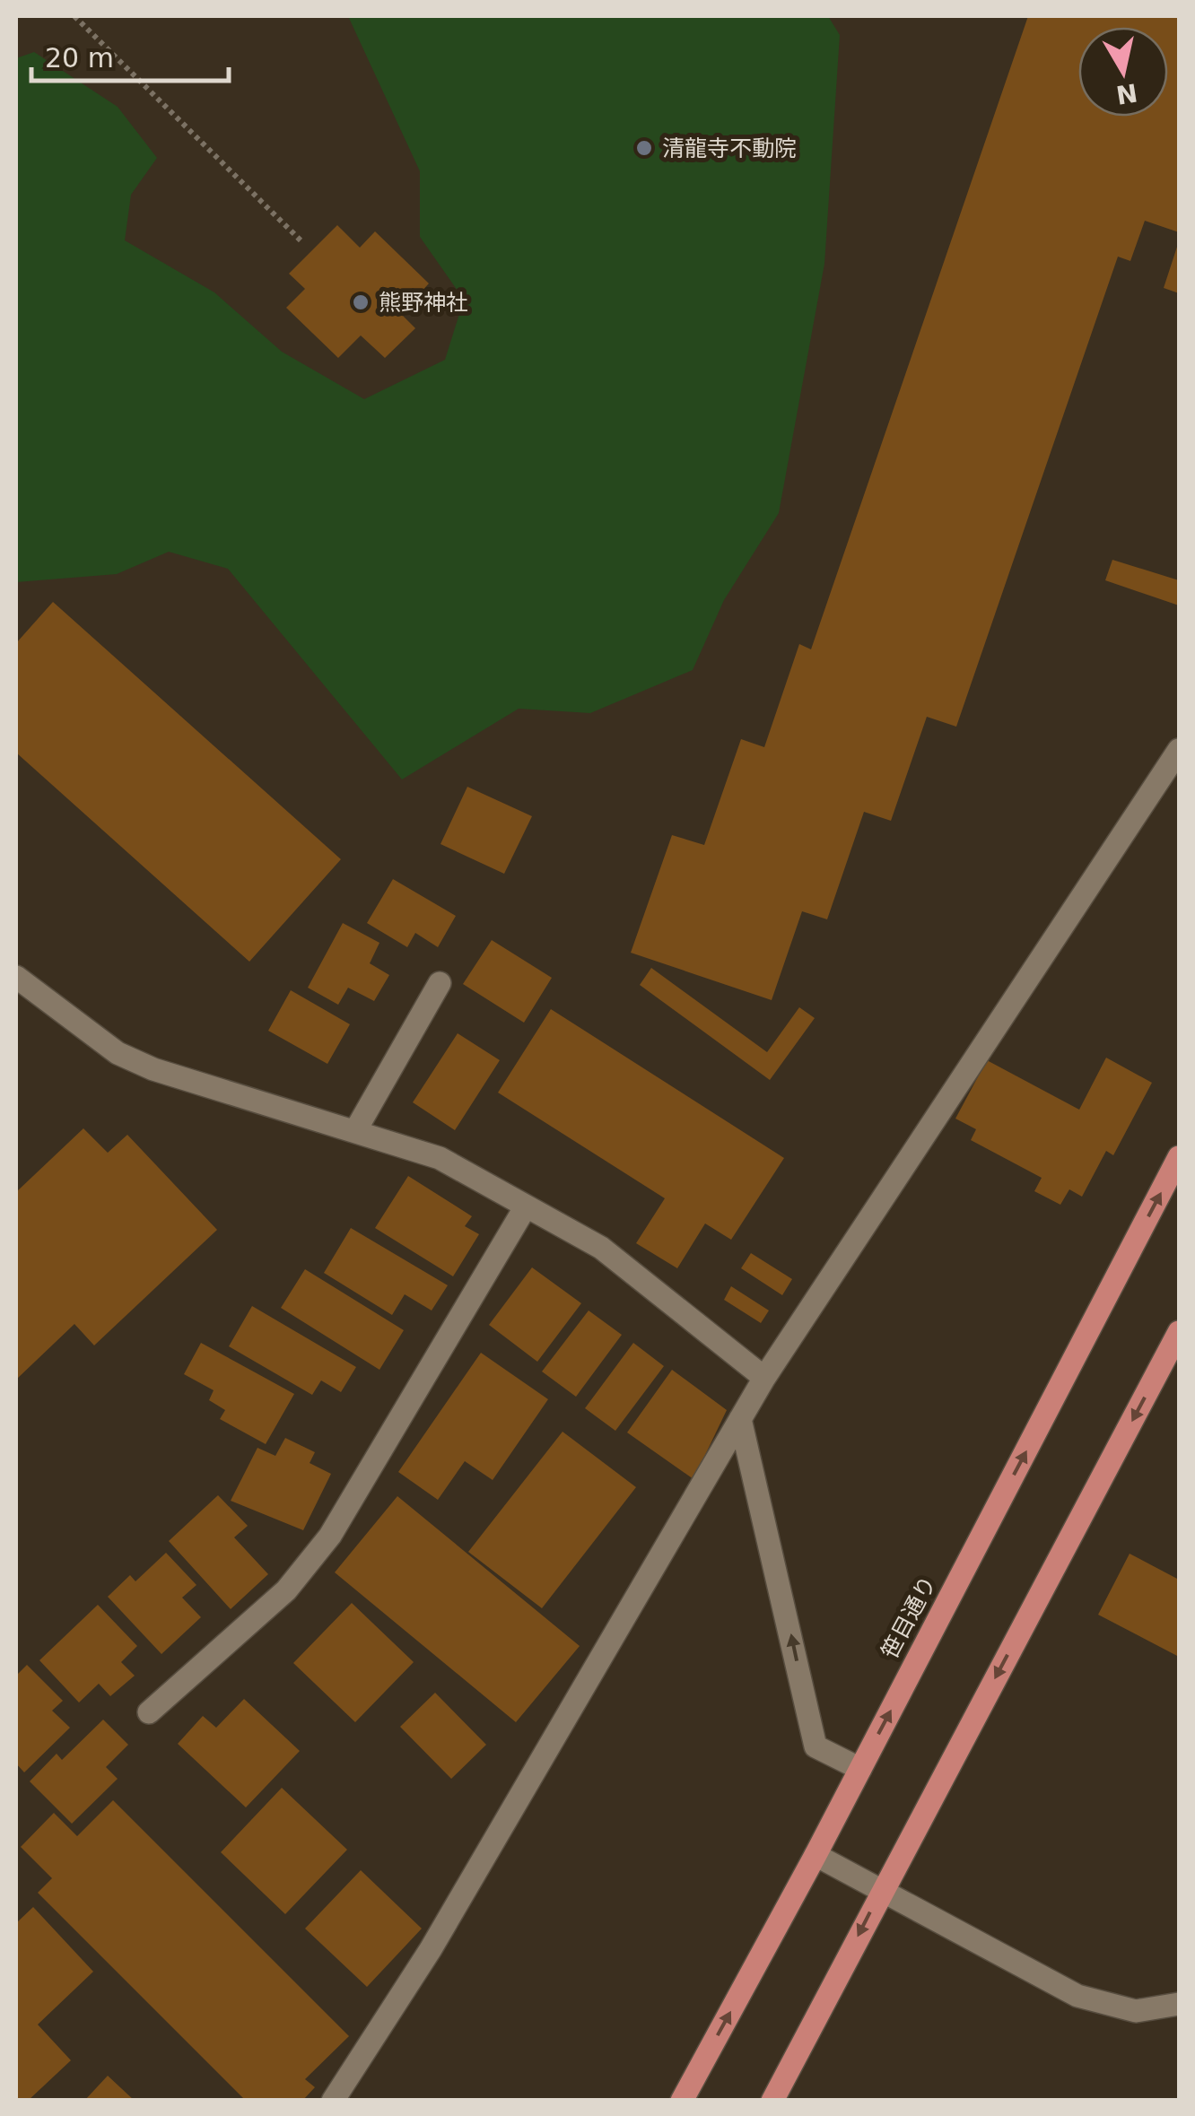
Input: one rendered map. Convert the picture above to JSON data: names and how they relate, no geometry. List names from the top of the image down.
{
  "streets": {
    "main road": ["笹目通り"]
  },
  "places": ["清龍寺不動院", "熊野神社"],
  "scale_bar": "20 m",
  "north": "bottom"
}
